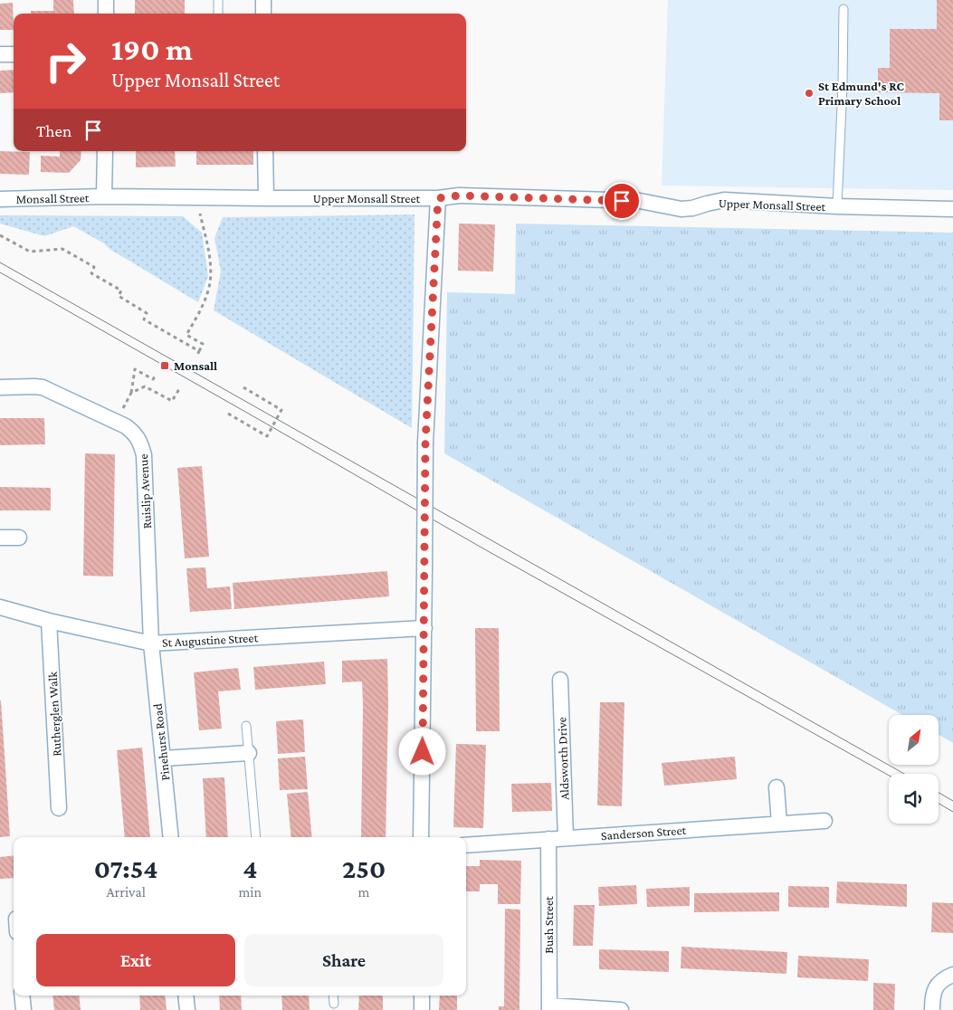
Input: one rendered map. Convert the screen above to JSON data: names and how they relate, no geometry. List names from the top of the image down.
{
  "streets": {
    "street": [
      "Monsall Street",
      "Upper Monsall Street",
      "Ruislip Avenue",
      "St Augustine Street",
      "Rutherglen Walk",
      "Pinehurst Road",
      "Aldsworth Drive",
      "Sanderson Street",
      "Bush Street"
    ]
  },
  "crossings": [
    ["Monsall Street", "Upper Monsall Street"],
    ["Ruislip Avenue", "St Augustine Street"],
    ["Ruislip Avenue", "Pinehurst Road"],
    ["St Augustine Street", "Rutherglen Walk"],
    ["St Augustine Street", "Pinehurst Road"],
    ["Aldsworth Drive", "Sanderson Street"],
    ["Sanderson Street", "Bush Street"]
  ],
  "places": {
    "other": ["St Edmund's RC Primary School"],
    "transit": ["Monsall"]
  },
  "north": "top right",
  "page": {
    "turn": ["190 m", "Upper Monsall Street"],
    "then": "Then",
    "eta": [
      "07:54",
      "Arrival",
      "4",
      "min",
      "250",
      "m"
    ],
    "buttons": ["Exit", "Share"]
  }
}
